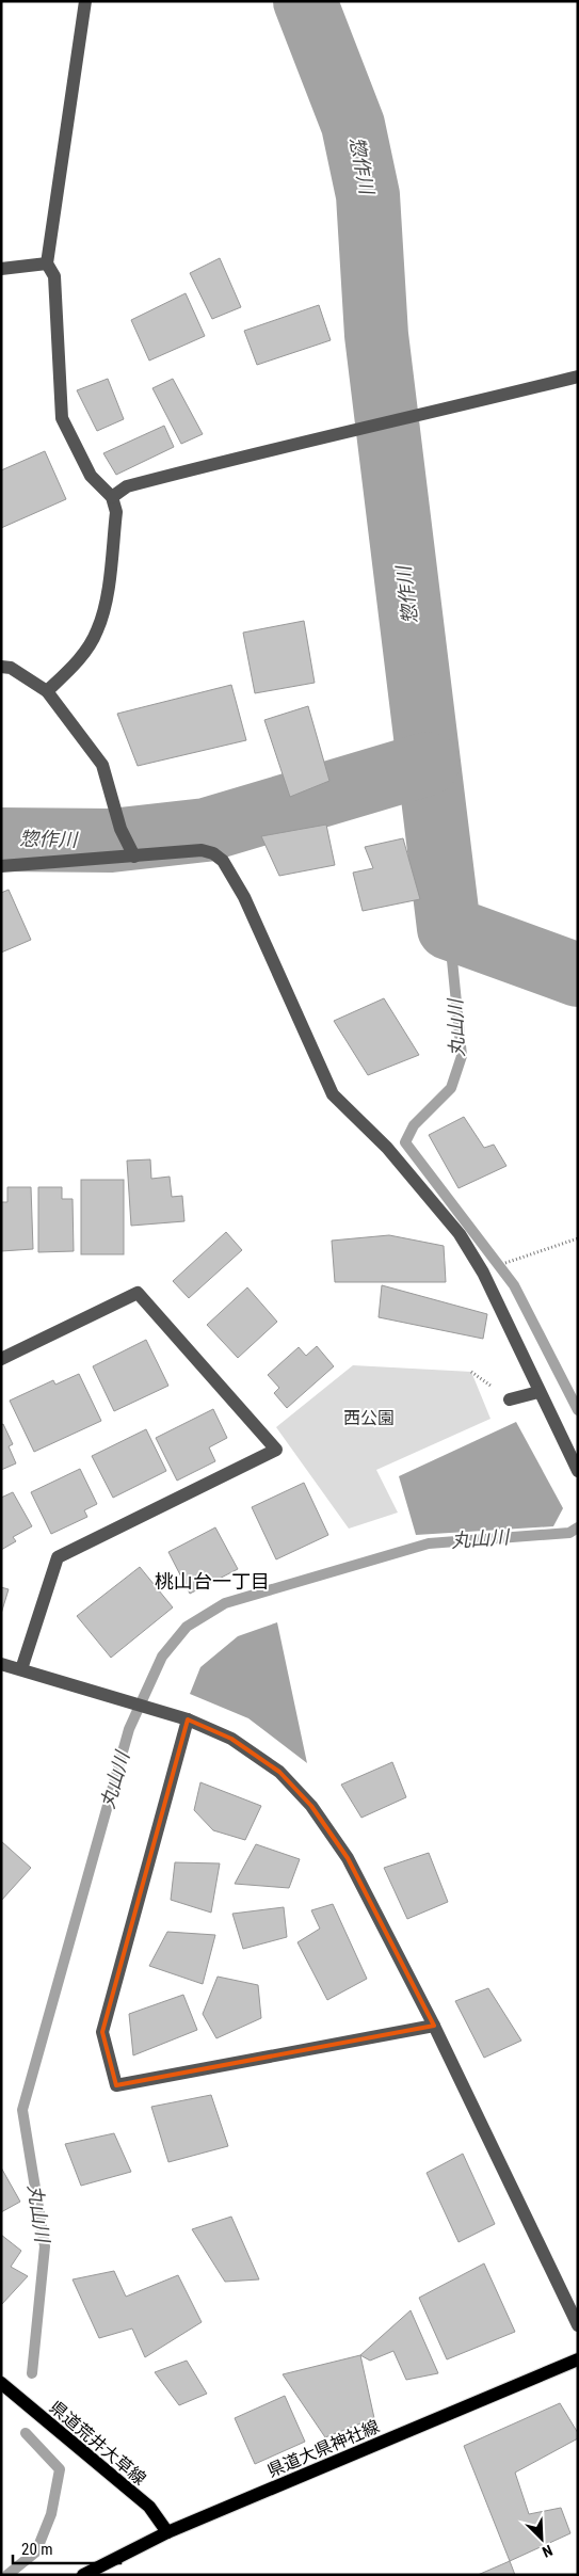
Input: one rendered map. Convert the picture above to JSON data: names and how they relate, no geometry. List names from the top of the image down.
{
  "streets": {
    "main road": ["県道荒井大草線", "県道大県神社線"]
  },
  "crossings": [
    ["県道荒井大草線", "県道大県神社線"]
  ],
  "districts": ["桃山台一丁目"],
  "water": ["惣作川", "丸山川"],
  "parks": ["西公園"],
  "scale_bar": "20 m",
  "north": "bottom right"
}
